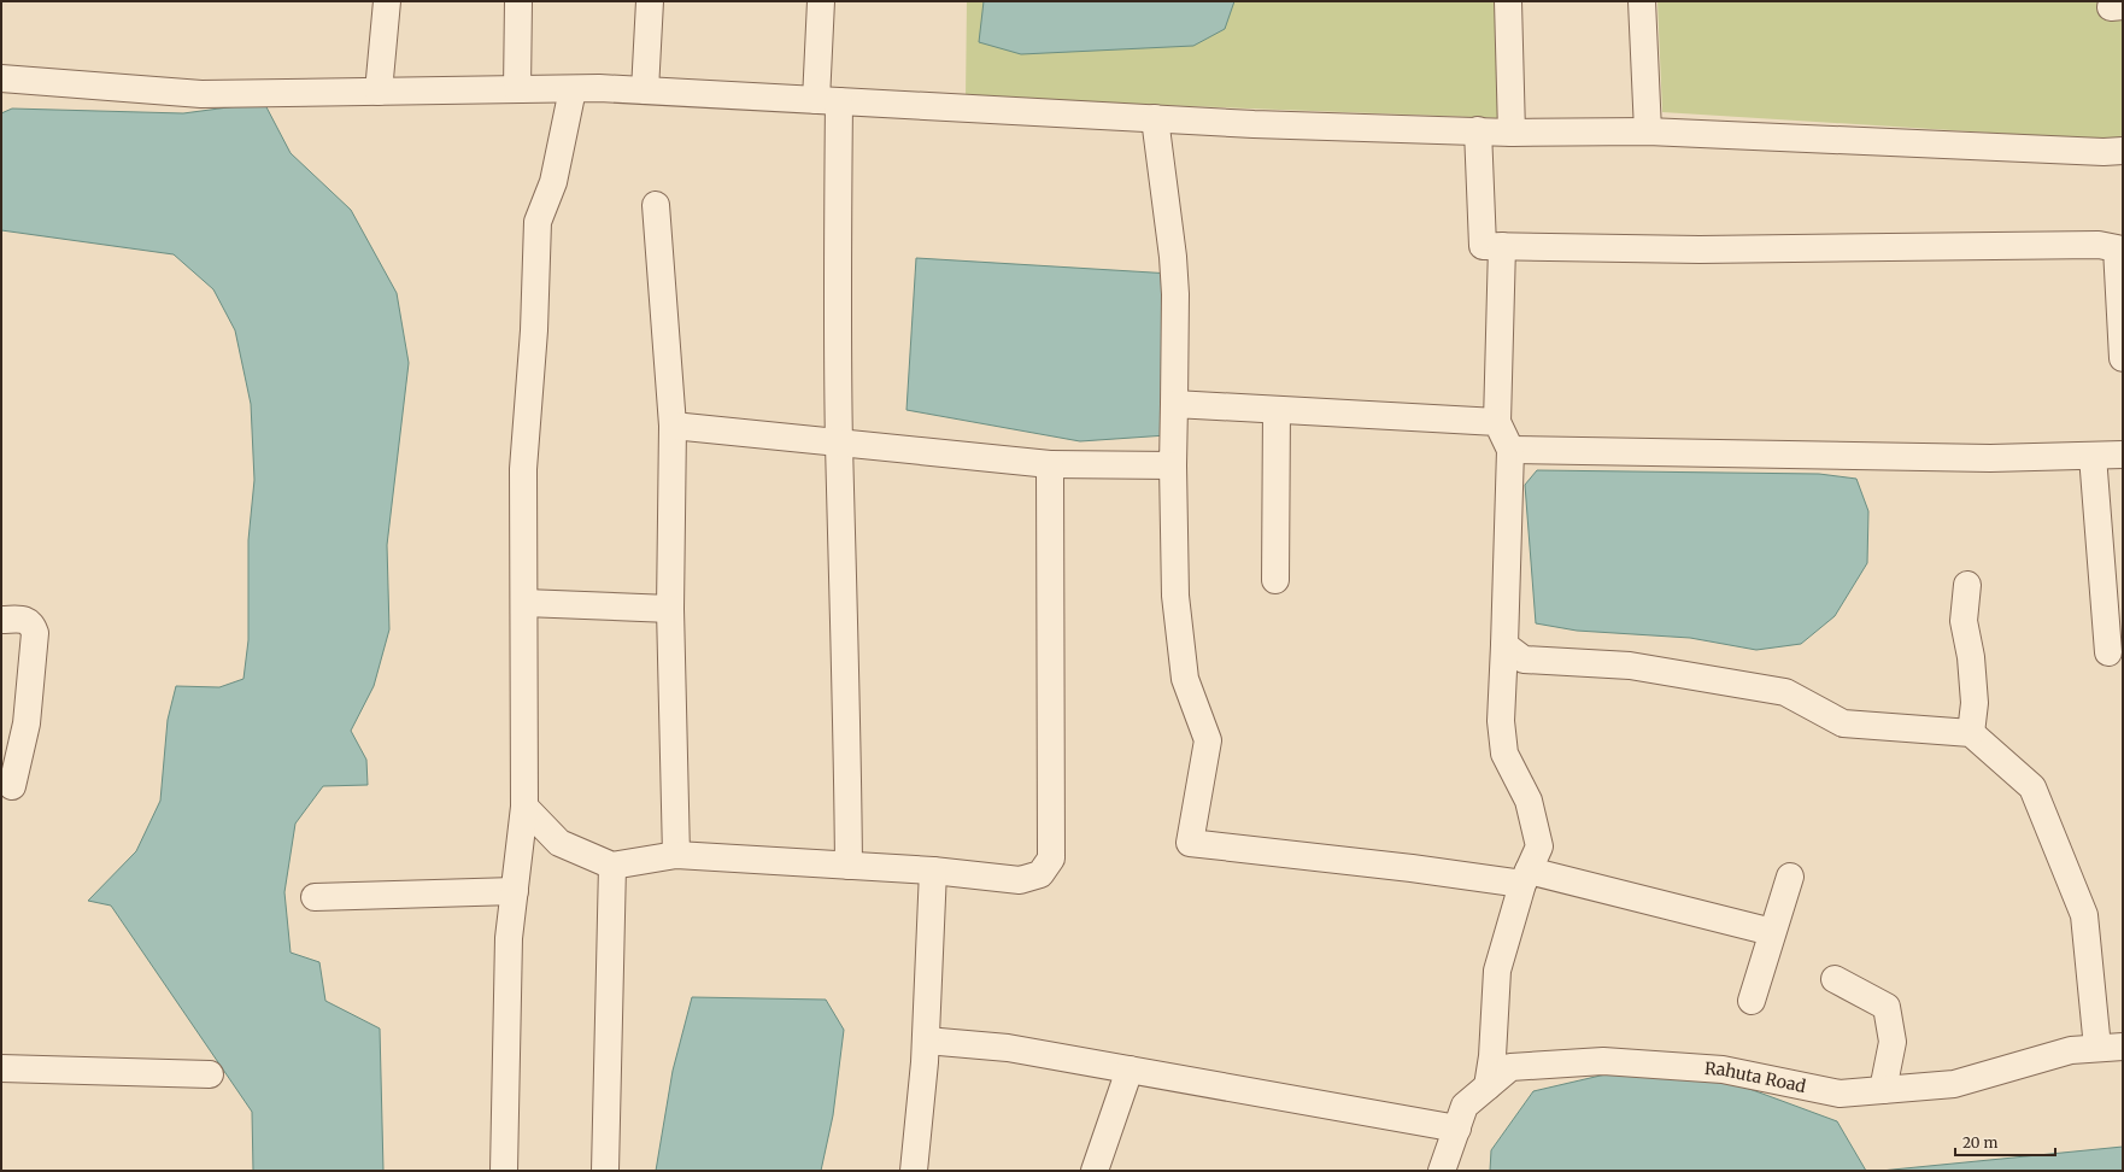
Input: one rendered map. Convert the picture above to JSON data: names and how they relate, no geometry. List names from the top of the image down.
{
  "streets": {
    "street": ["Rahuta Road"]
  },
  "scale_bar": "20 m"
}
